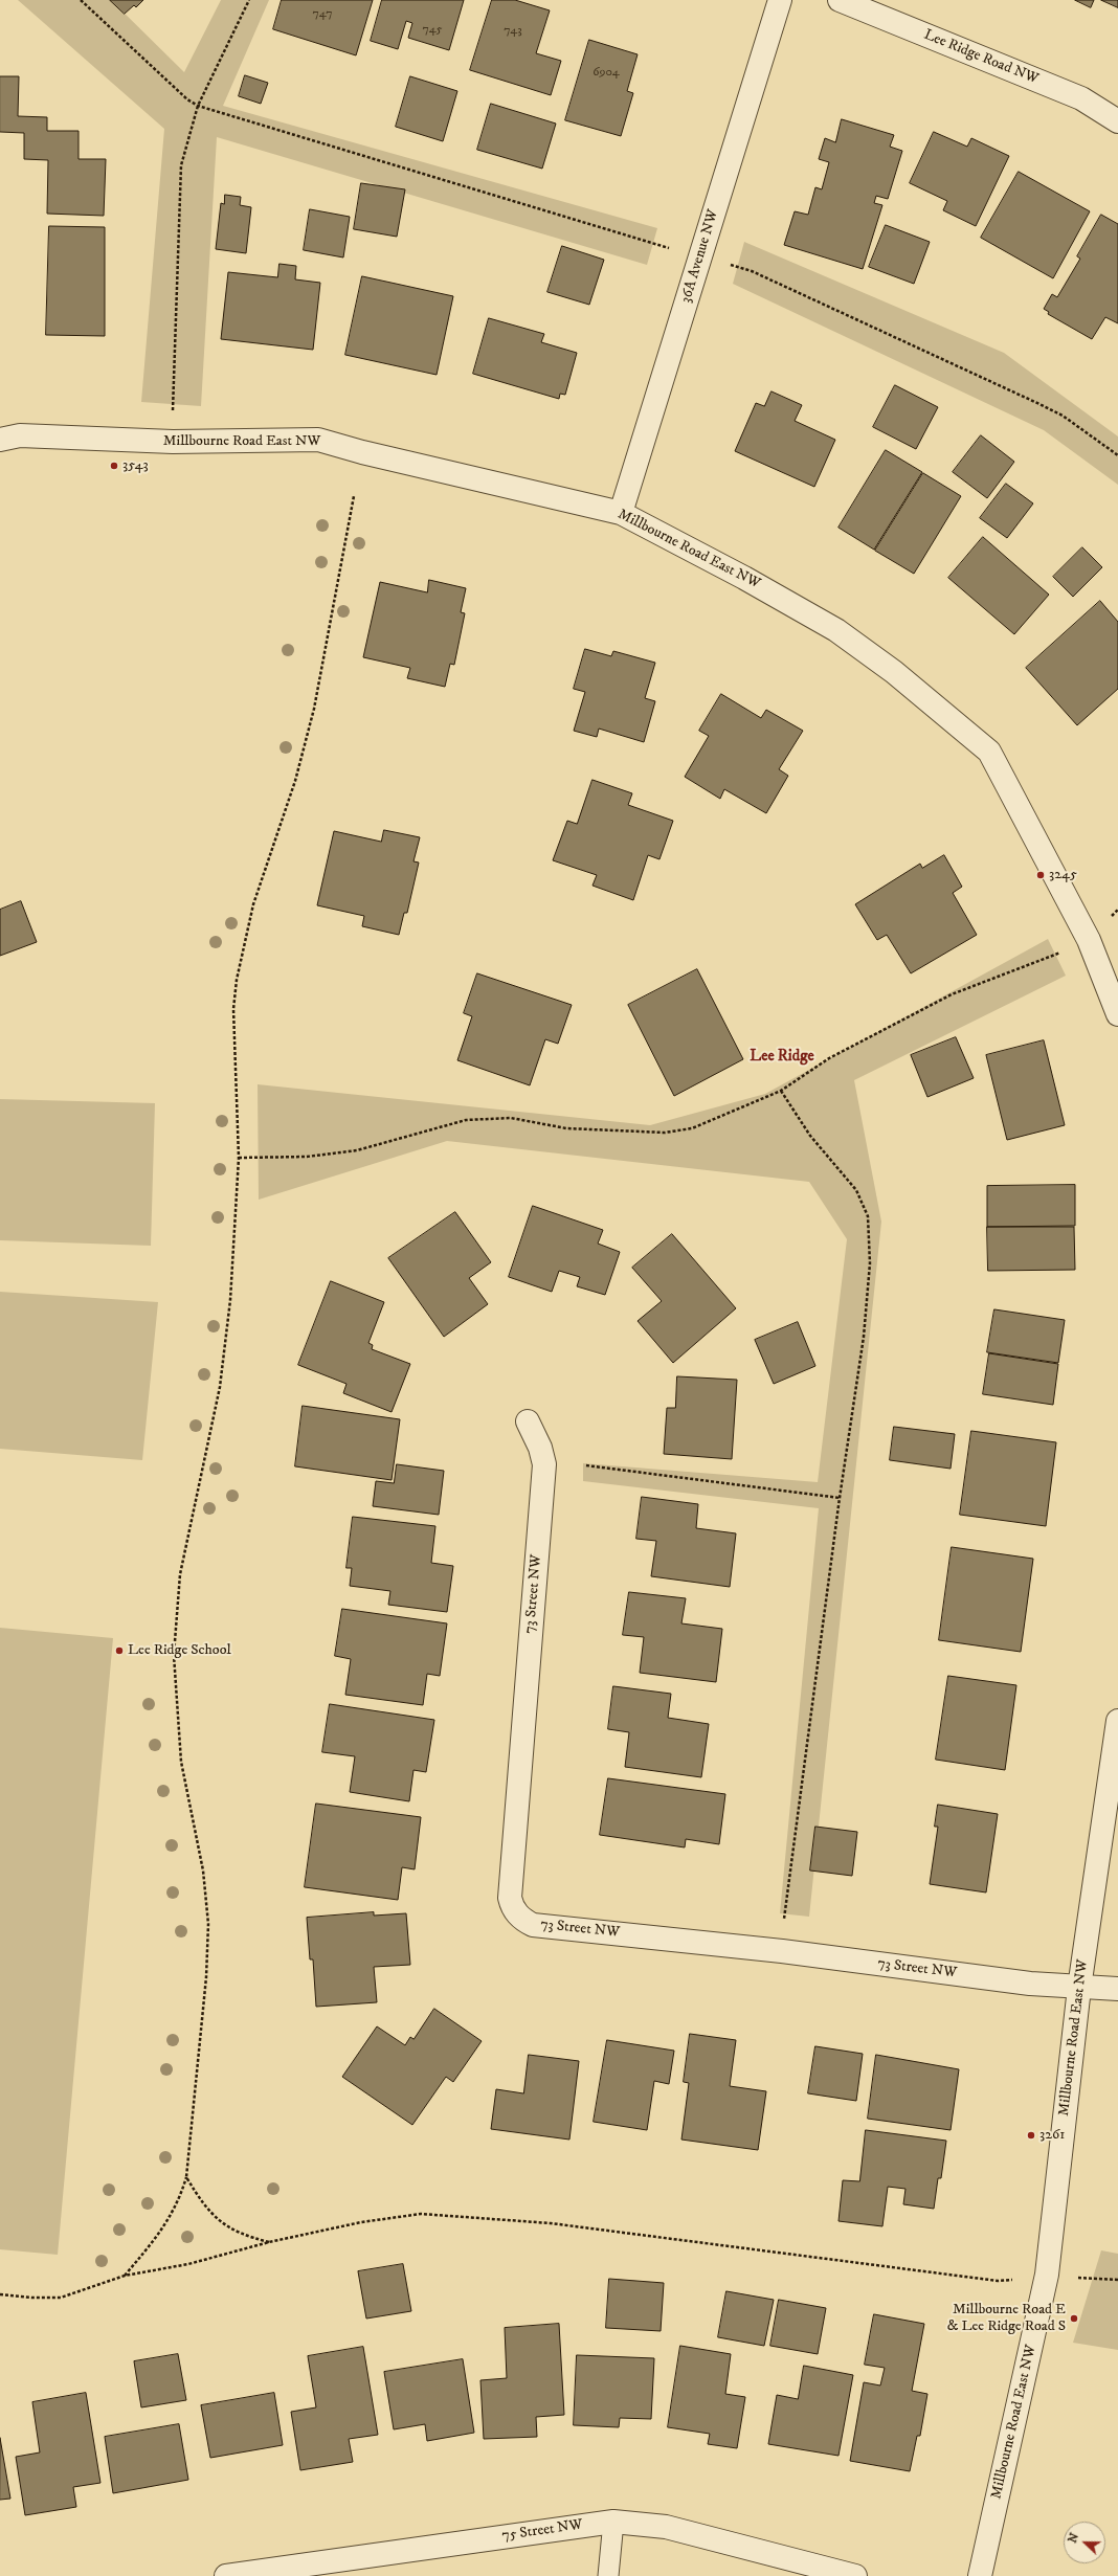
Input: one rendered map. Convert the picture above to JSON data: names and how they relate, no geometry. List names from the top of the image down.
{
  "streets": {
    "street": [
      "Lee Ridge Road NW",
      "36A Avenue NW",
      "Millbourne Road East NW",
      "73 Street NW",
      "75 Street NW"
    ]
  },
  "crossings": [
    ["36A Avenue NW", "Millbourne Road East NW"],
    ["Millbourne Road East NW", "73 Street NW"]
  ],
  "districts": ["Lee Ridge"],
  "places": [
    "3543",
    "3245",
    "Lee Ridge School",
    "3261",
    "Millbourne Road E & Lee Ridge Road S"
  ],
  "house_numbers": [
    "747",
    "745",
    "743",
    "6904"
  ],
  "north": "left"
}
